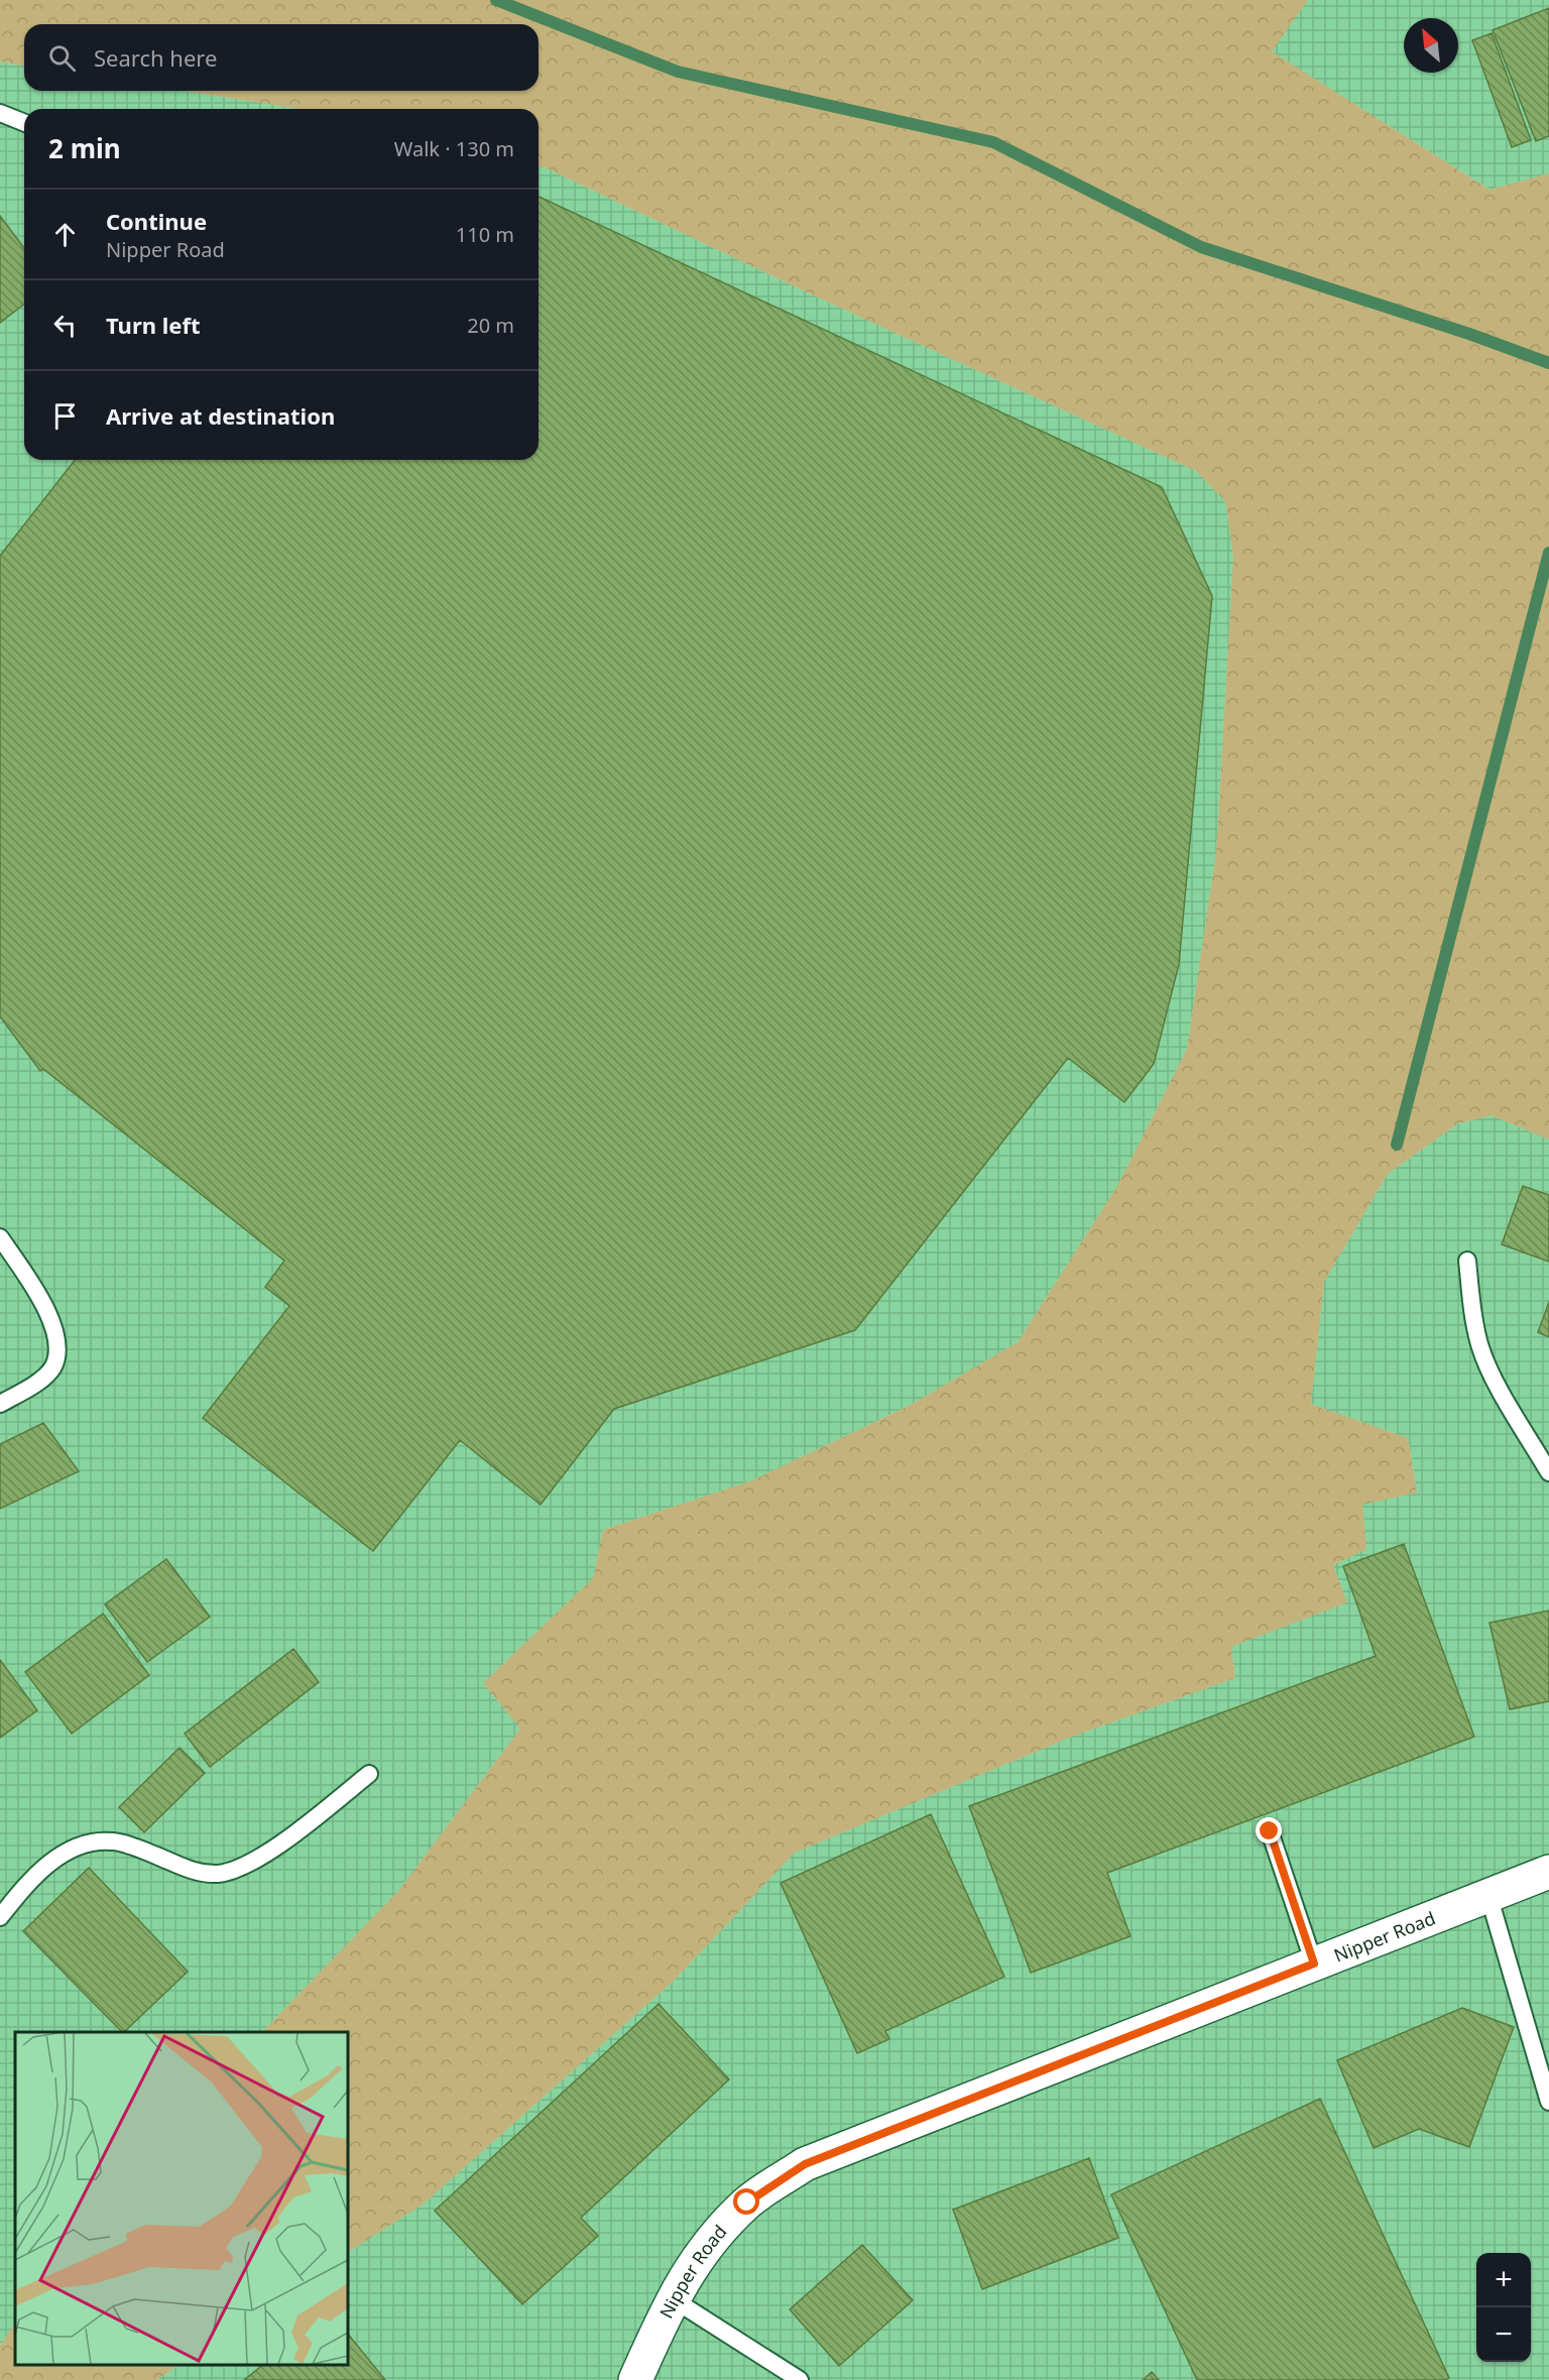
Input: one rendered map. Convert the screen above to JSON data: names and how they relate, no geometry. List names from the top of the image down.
{
  "streets": {
    "street": ["Nipper Road"]
  },
  "north": "top left",
  "page": {
    "search": "Search here",
    "heading": ["2 min", "Walk · 130 m"],
    "list": [
      ["Continue", "Nipper Road", "110 m"],
      ["Turn left", "20 m"],
      "Arrive at destination"
    ],
    "map_buttons": ["+", "−"]
  }
}
